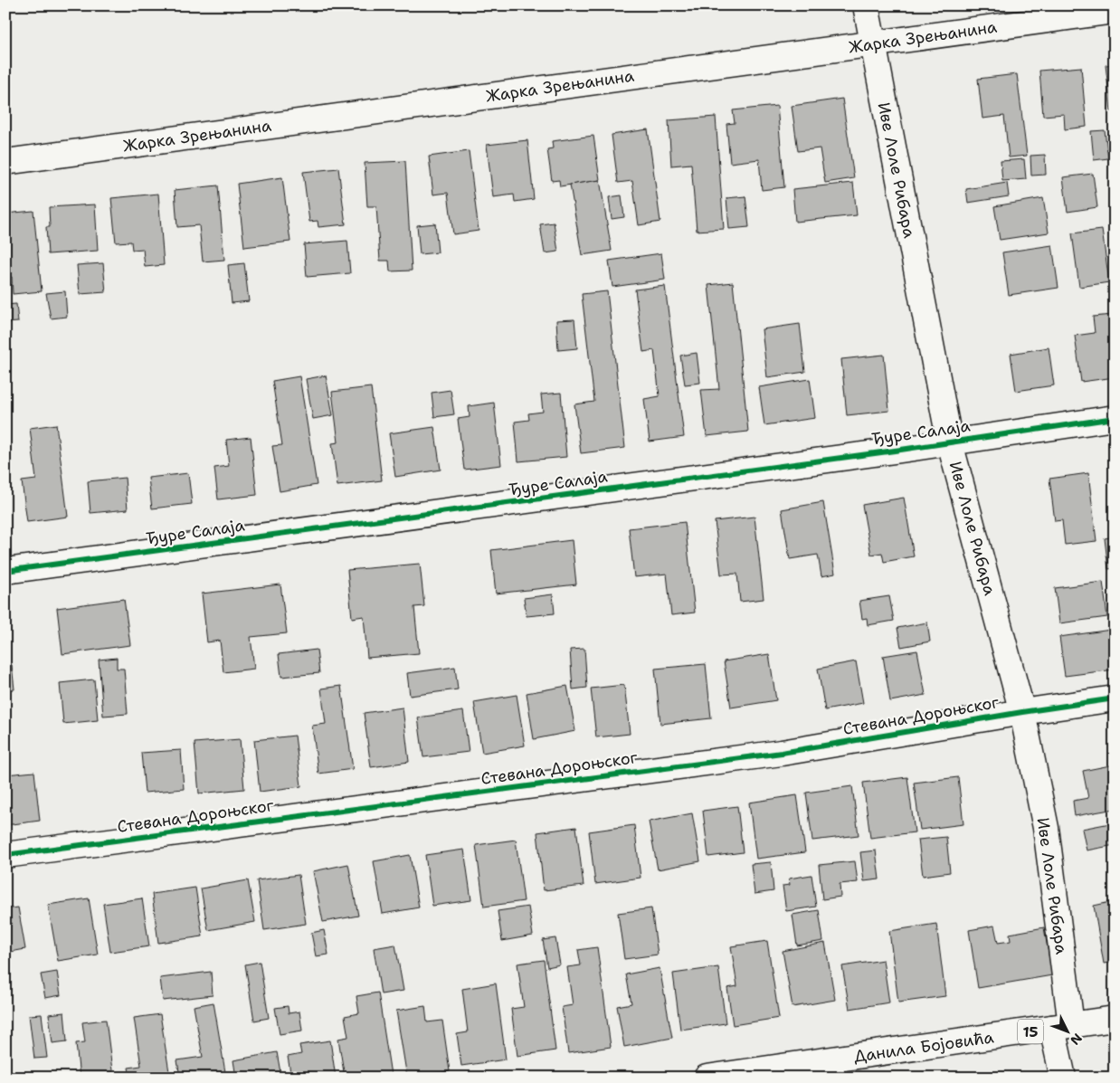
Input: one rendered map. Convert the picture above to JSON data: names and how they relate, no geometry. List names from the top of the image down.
{
  "streets": {
    "street": [
      "Жарка Зрењанина",
      "Иве Лоле Рибара",
      "Ђуре Салаја",
      "Стевана Дороњског",
      "15",
      "Данила Бојовића"
    ]
  },
  "crossings": [
    ["Жарка Зрењанина", "Иве Лоле Рибара"],
    ["Иве Лоле Рибара", "Ђуре Салаја"],
    ["Иве Лоле Рибара", "Стевана Дороњског"],
    ["Иве Лоле Рибара", "Данила Бојовића"]
  ],
  "north": "bottom right"
}
